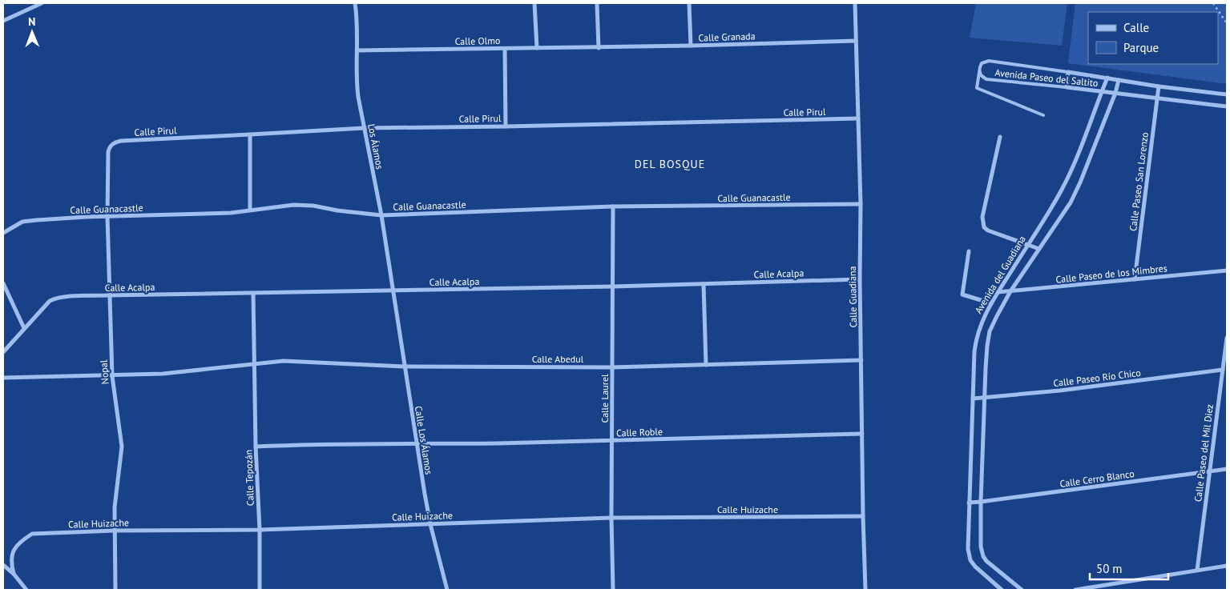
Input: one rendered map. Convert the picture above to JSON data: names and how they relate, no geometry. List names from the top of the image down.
{
  "streets": {
    "street": [
      "Calle Granada",
      "Calle Olmo",
      "Avenida Paseo del Saltito",
      "Calle Pirul",
      "Los Álamos",
      "Calle Paseo San Lorenzo",
      "Calle Guanacastle",
      "Calle Acalpa",
      "Calle Paseo de los Mimbres",
      "Avenida del Guadiana",
      "Calle Guadiana",
      "Calle Abedul",
      "Nopal",
      "Calle Paseo Río Chico",
      "Calle Laurel",
      "Calle Roble",
      "Calle Los Álamos",
      "Calle Paseo del Mil Diez",
      "Calle Tepozán",
      "Calle Cerro Blanco",
      "Calle Huizache"
    ]
  },
  "crossings": [
    ["Calle Granada", "Calle Olmo"],
    ["Calle Granada", "Calle Guadiana"],
    ["Calle Olmo", "Los Álamos"],
    ["Avenida Paseo del Saltito", "Calle Paseo San Lorenzo"],
    ["Avenida Paseo del Saltito", "Avenida del Guadiana"],
    ["Calle Pirul", "Los Álamos"],
    ["Calle Pirul", "Calle Guadiana"],
    ["Calle Pirul", "Nopal"],
    ["Los Álamos", "Calle Guanacastle"],
    ["Los Álamos", "Calle Acalpa"],
    ["Los Álamos", "Calle Los Álamos"],
    ["Calle Paseo San Lorenzo", "Calle Paseo de los Mimbres"],
    ["Calle Guanacastle", "Calle Guadiana"],
    ["Calle Guanacastle", "Nopal"],
    ["Calle Guanacastle", "Calle Laurel"],
    ["Calle Acalpa", "Calle Guadiana"],
    ["Calle Acalpa", "Nopal"],
    ["Calle Acalpa", "Calle Laurel"],
    ["Calle Acalpa", "Calle Los Álamos"],
    ["Calle Acalpa", "Calle Tepozán"],
    ["Calle Paseo de los Mimbres", "Avenida del Guadiana"],
    ["Avenida del Guadiana", "Calle Paseo Río Chico"],
    ["Avenida del Guadiana", "Calle Cerro Blanco"],
    ["Calle Guadiana", "Calle Abedul"],
    ["Calle Guadiana", "Calle Roble"],
    ["Calle Guadiana", "Calle Huizache"],
    ["Calle Abedul", "Nopal"],
    ["Calle Abedul", "Calle Laurel"],
    ["Calle Abedul", "Calle Los Álamos"],
    ["Calle Abedul", "Calle Tepozán"],
    ["Nopal", "Calle Huizache"],
    ["Calle Paseo Río Chico", "Calle Paseo del Mil Diez"],
    ["Calle Laurel", "Calle Roble"],
    ["Calle Laurel", "Calle Huizache"],
    ["Calle Roble", "Calle Los Álamos"],
    ["Calle Roble", "Calle Tepozán"],
    ["Calle Los Álamos", "Calle Huizache"],
    ["Calle Paseo del Mil Diez", "Calle Cerro Blanco"],
    ["Calle Tepozán", "Calle Huizache"]
  ],
  "districts": ["DEL BOSQUE"],
  "legend": ["Calle", "Parque"],
  "scale_bar": "50 m",
  "north": "top"
}
